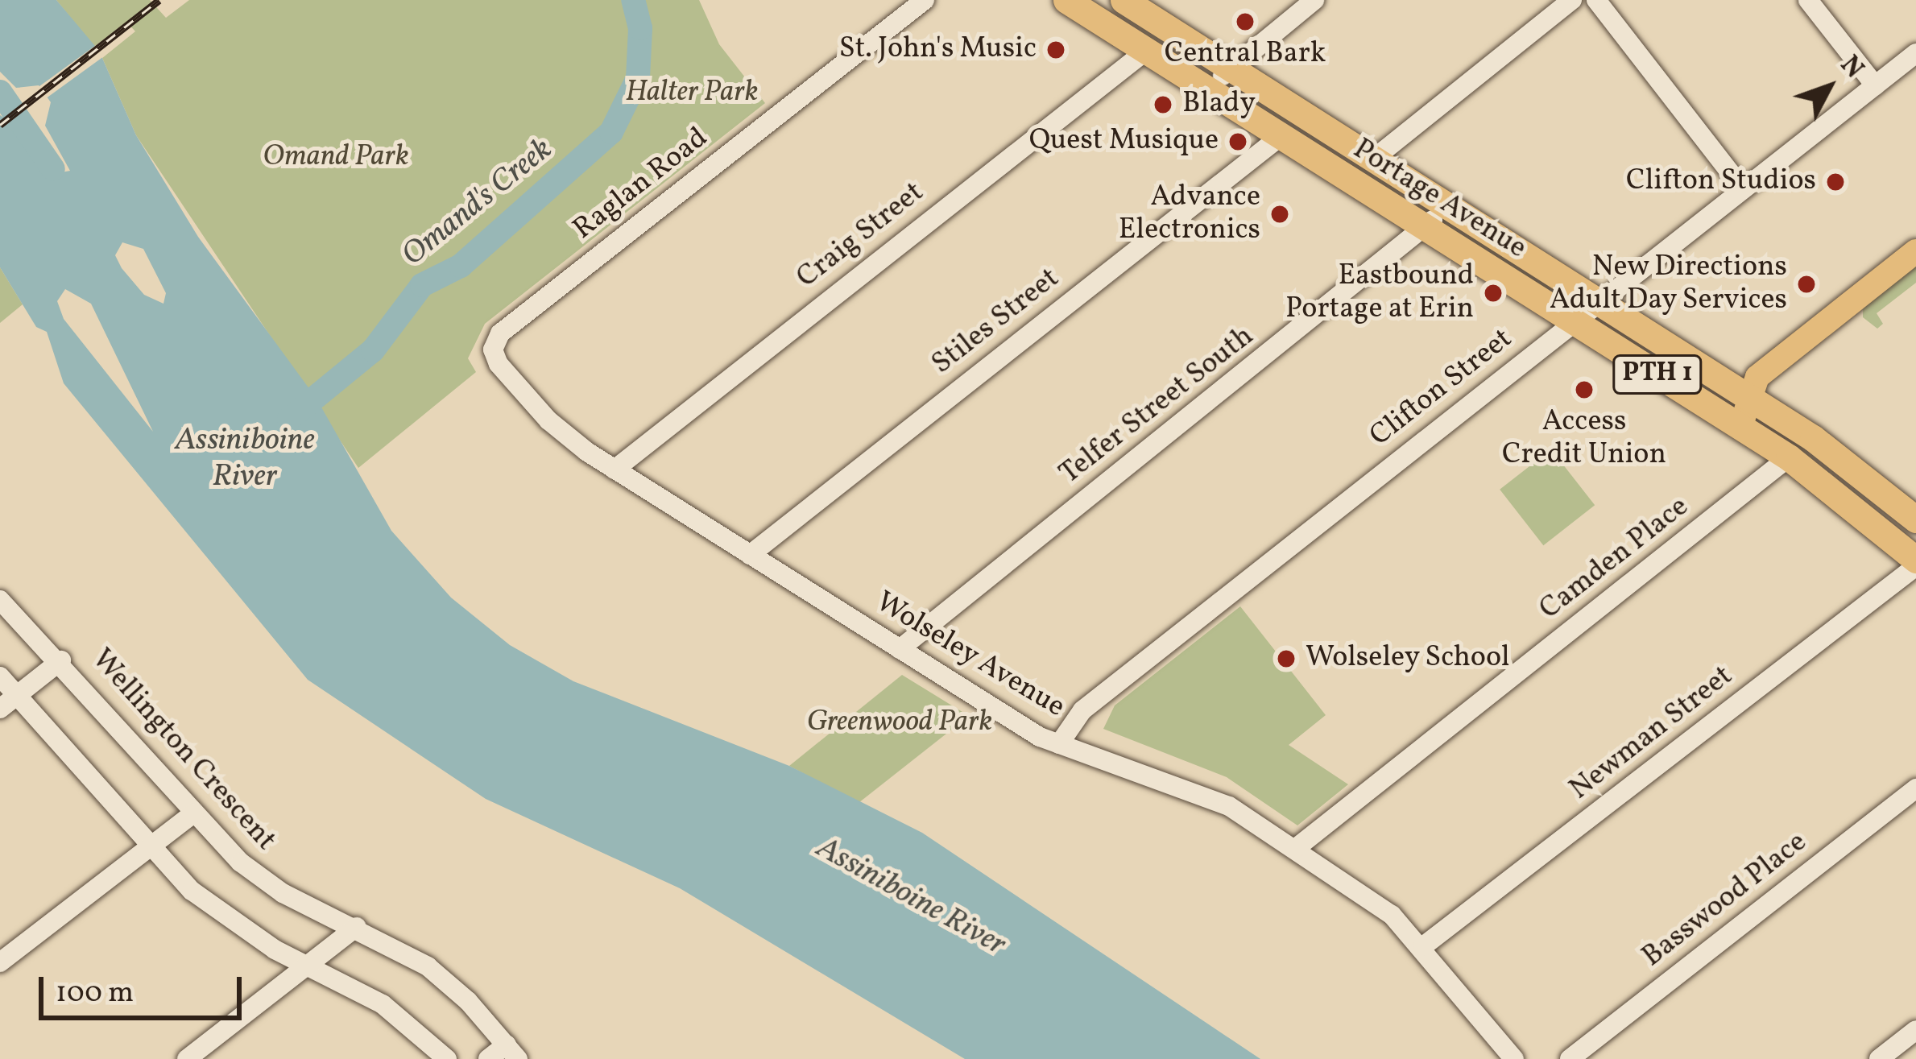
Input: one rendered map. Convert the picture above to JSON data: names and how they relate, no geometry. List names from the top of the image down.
{
  "streets": {
    "highway": ["Portage Avenue", "PTH 1"],
    "street": [
      "Raglan Road",
      "Craig Street",
      "Stiles Street",
      "Clifton Street",
      "Telfer Street South",
      "Camden Place",
      "Wolseley Avenue",
      "Newman Street",
      "Wellington Crescent",
      "Basswood Place"
    ]
  },
  "crossings": [
    ["Raglan Road", "Wolseley Avenue"],
    ["Portage Avenue", "Craig Street"],
    ["Portage Avenue", "Stiles Street"],
    ["Portage Avenue", "Clifton Street"],
    ["Portage Avenue", "Telfer Street South"],
    ["Portage Avenue", "Camden Place"],
    ["Portage Avenue", "Newman Street"],
    ["Craig Street", "Wolseley Avenue"],
    ["Stiles Street", "Wolseley Avenue"],
    ["Clifton Street", "Wolseley Avenue"],
    ["Telfer Street South", "Wolseley Avenue"],
    ["Camden Place", "Wolseley Avenue"],
    ["Wolseley Avenue", "Newman Street"]
  ],
  "water": ["Omand's Creek", "Assiniboine River"],
  "parks": ["Halter Park", "Omand Park", "Greenwood Park"],
  "places": [
    "Central Bark",
    "St. John's Music",
    "Blady",
    "Quest Musique",
    "Clifton Studios",
    "Advance Electronics",
    "New Directions Adult Day Services",
    "Eastbound Portage at Erin",
    "Access Credit Union",
    "Wolseley School"
  ],
  "scale_bar": "100 m",
  "north": "top right"
}
